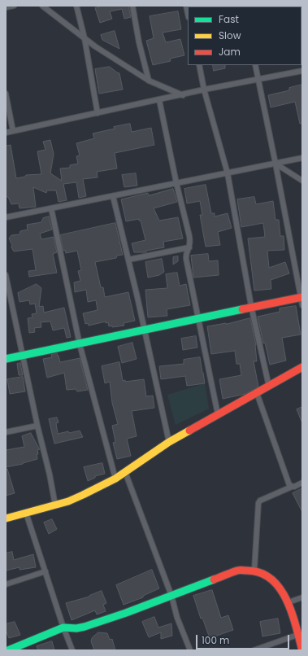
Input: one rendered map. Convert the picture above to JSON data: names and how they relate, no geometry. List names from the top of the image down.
{
  "legend": ["Fast", "Slow", "Jam"],
  "scale_bar": "100 m"
}
